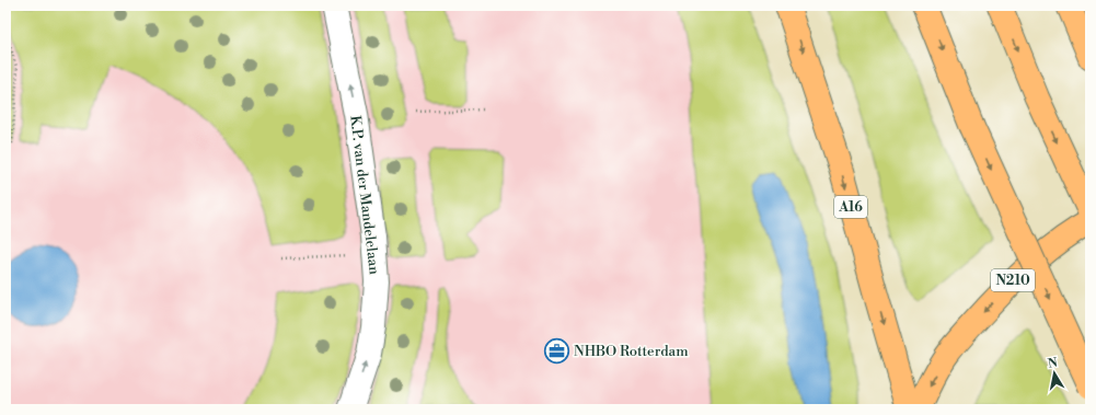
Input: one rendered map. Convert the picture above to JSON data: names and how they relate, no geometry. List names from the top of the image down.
{
  "streets": {
    "highway": ["A16", "N210"],
    "street": ["K.P. van der Mandelelaan"]
  },
  "one_way": ["K.P. van der Mandelelaan"],
  "places": {
    "office": ["NHBO Rotterdam"]
  },
  "north": "top"
}
